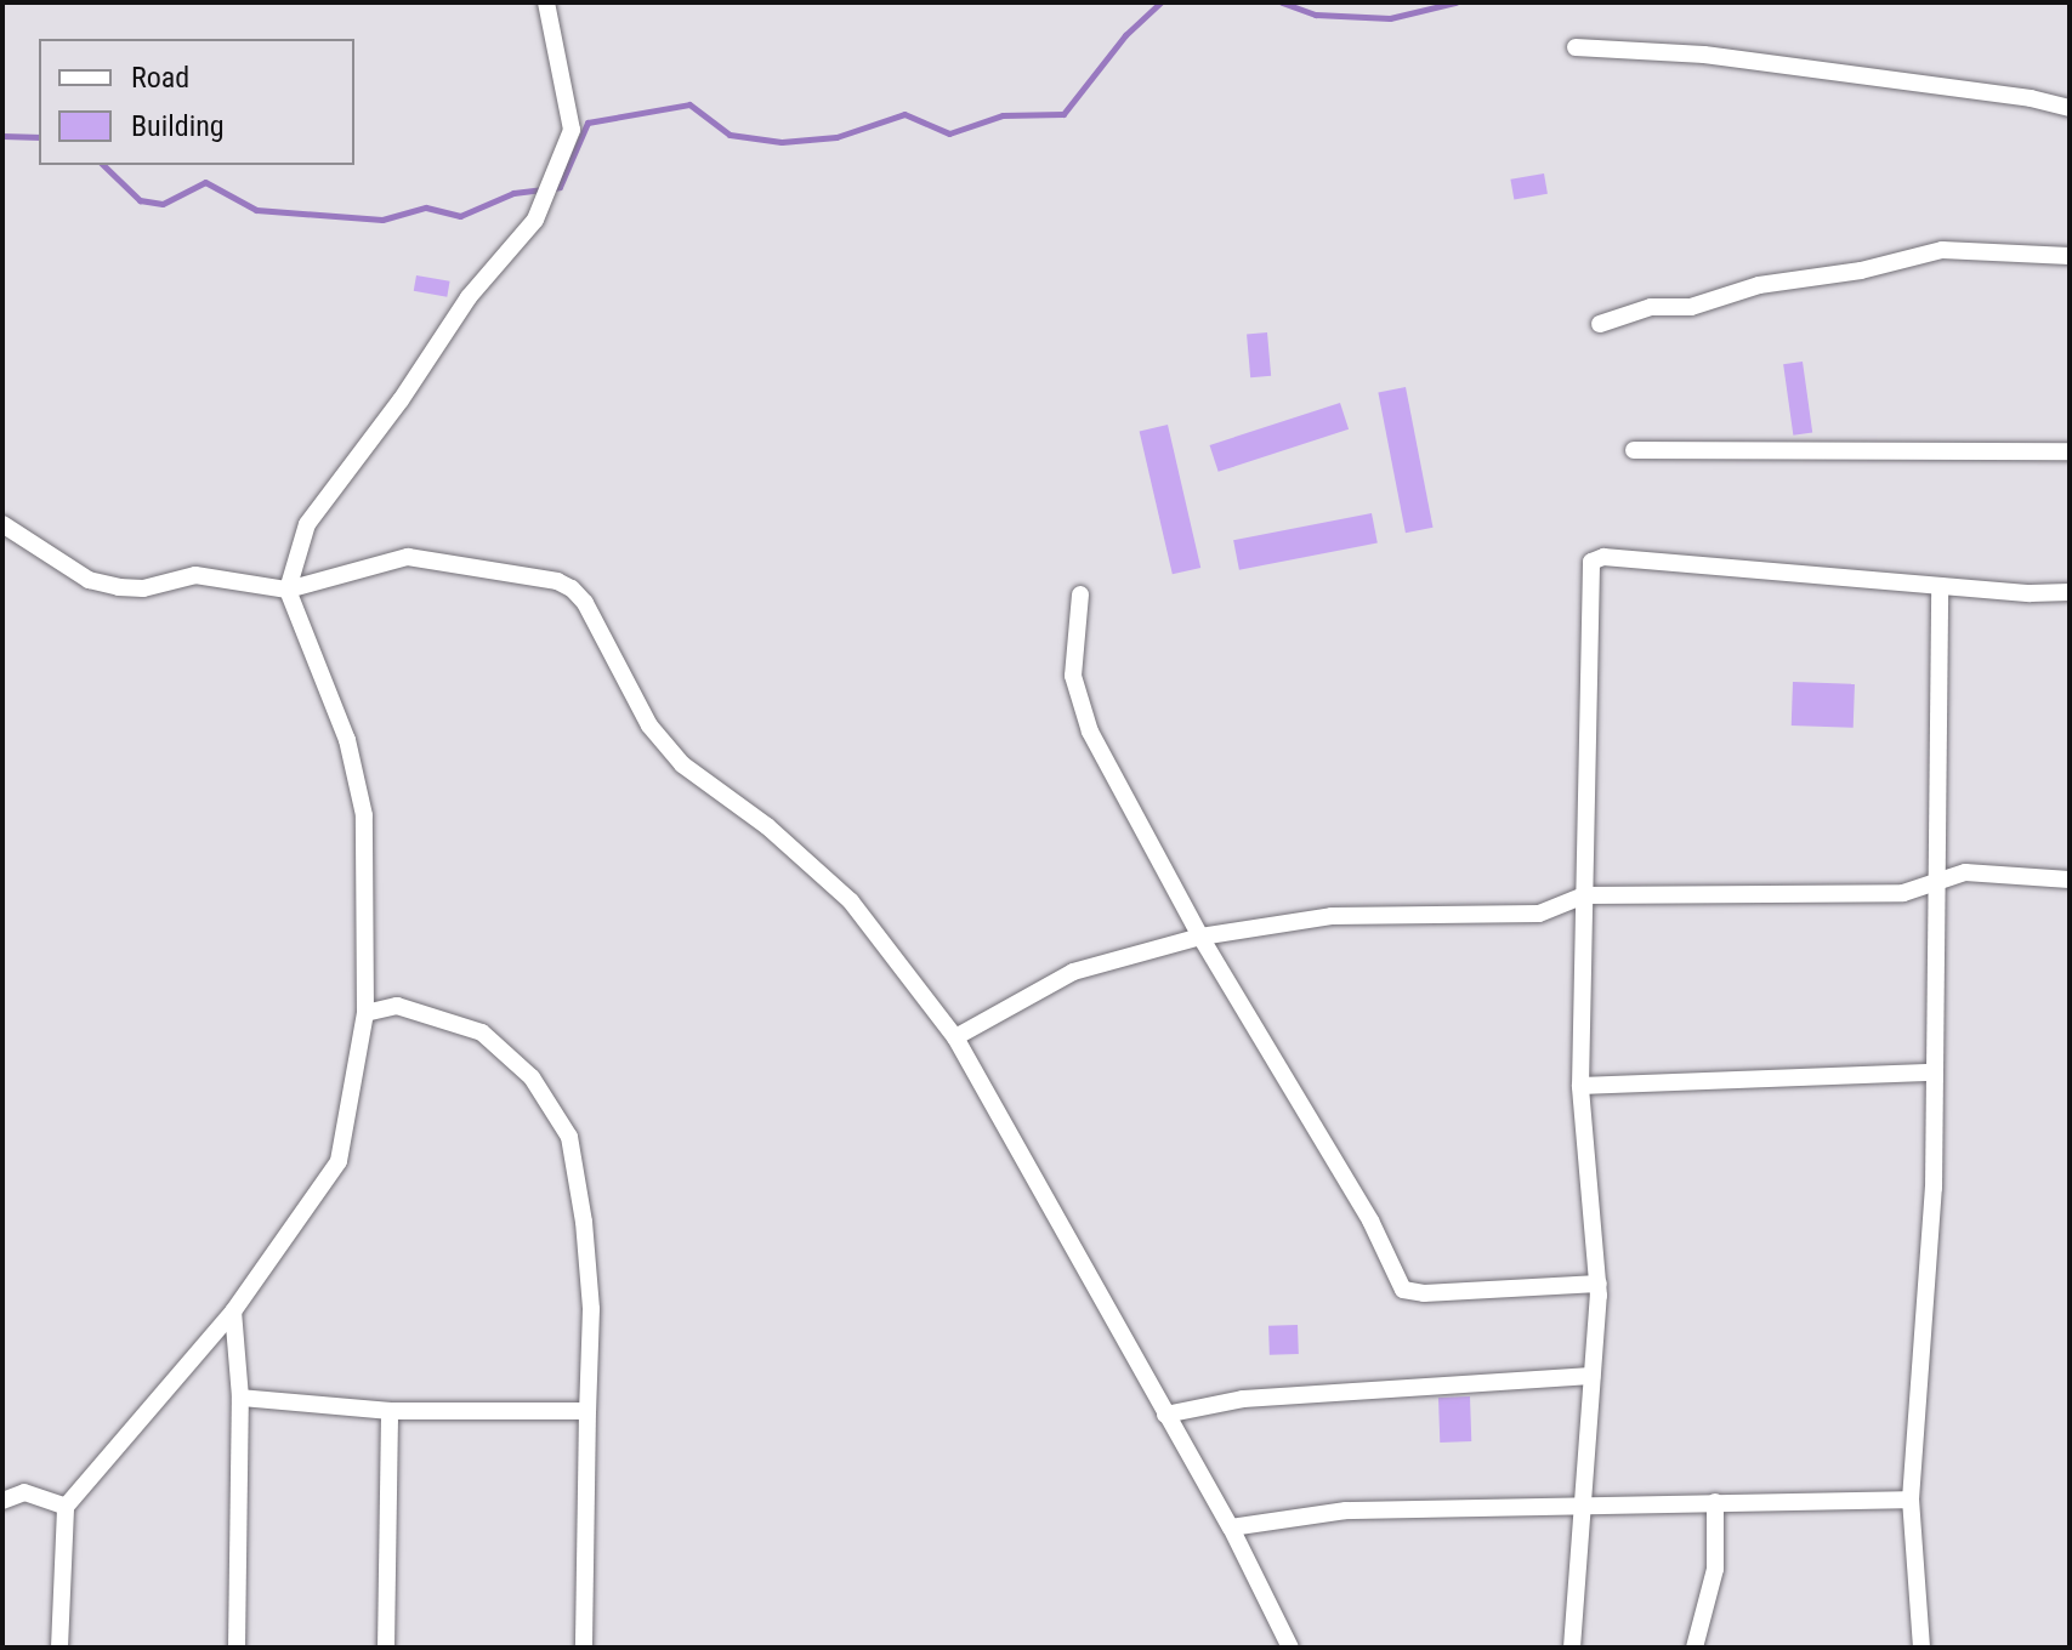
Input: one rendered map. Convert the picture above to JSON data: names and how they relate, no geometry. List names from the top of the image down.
{
  "legend": ["Road", "Building"]
}
